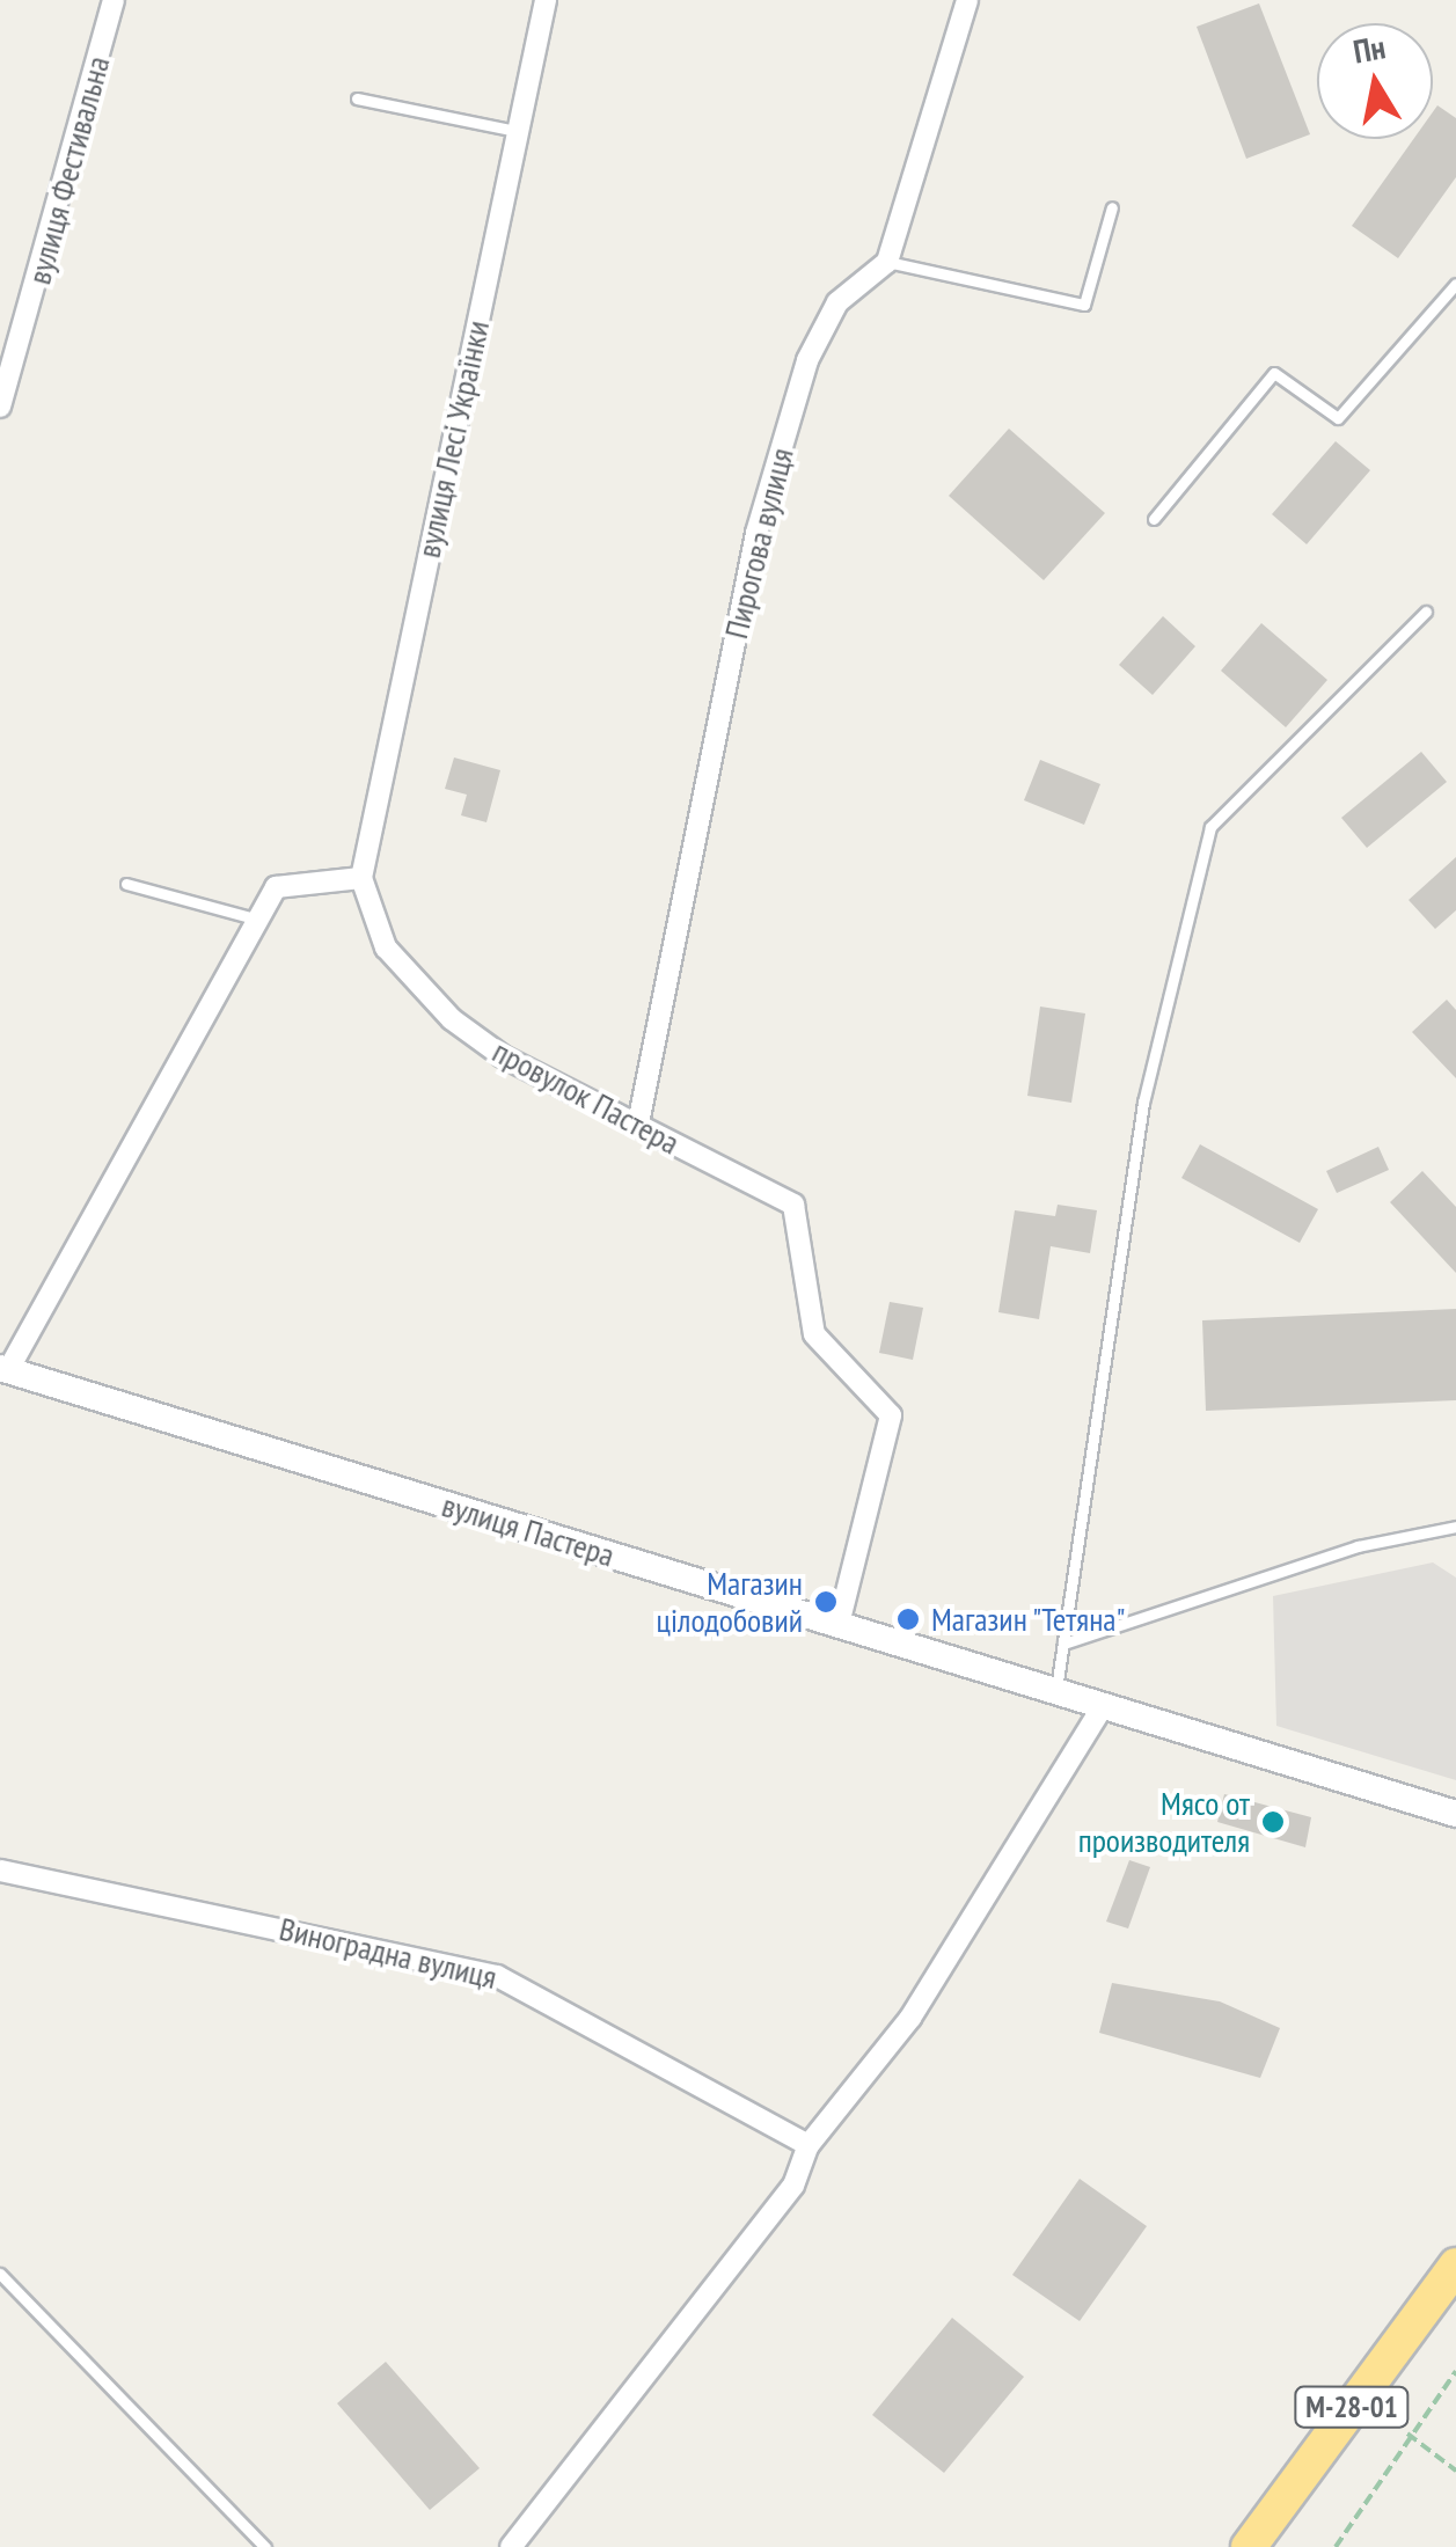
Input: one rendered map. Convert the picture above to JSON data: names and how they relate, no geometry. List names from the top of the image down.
{
  "streets": {
    "highway": ["М-28-01"],
    "street": [
      "вулиця Фестивальна",
      "вулиця Лесі Українки",
      "Пирогова вулиця",
      "провулок Пастера",
      "вулиця Пастера",
      "Виноградна вулиця"
    ]
  },
  "crossings": [
    ["вулиця Лесі Українки", "провулок Пастера"],
    ["Пирогова вулиця", "провулок Пастера"],
    ["провулок Пастера", "вулиця Пастера"]
  ],
  "places": ["Магазин цілодобовий", "Магазин \"Тетяна\"", "Мясо от производителя"],
  "north": "top"
}
